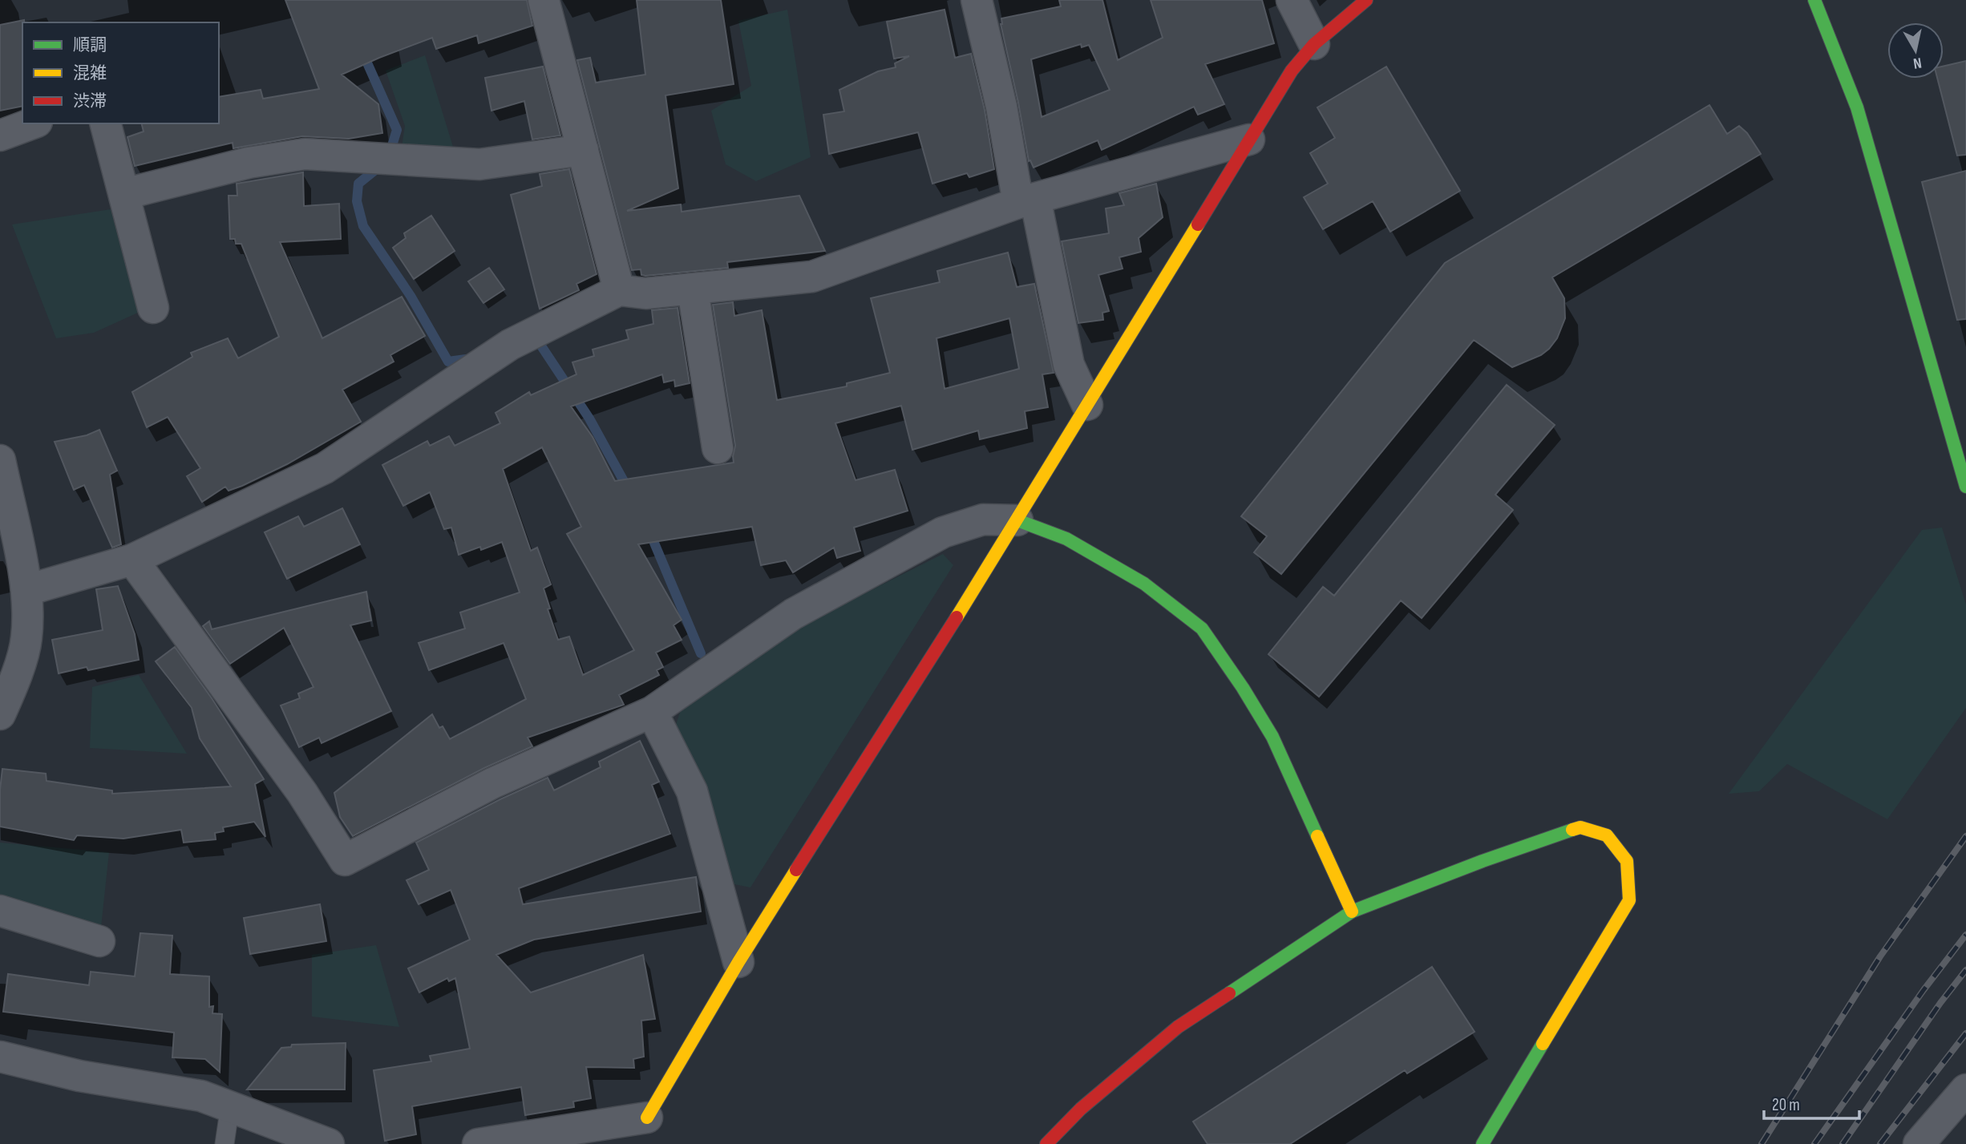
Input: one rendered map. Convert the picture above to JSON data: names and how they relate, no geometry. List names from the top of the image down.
{
  "legend": ["順調", "混雑", "渋滞"],
  "scale_bar": "20 m",
  "north": "bottom"
}
